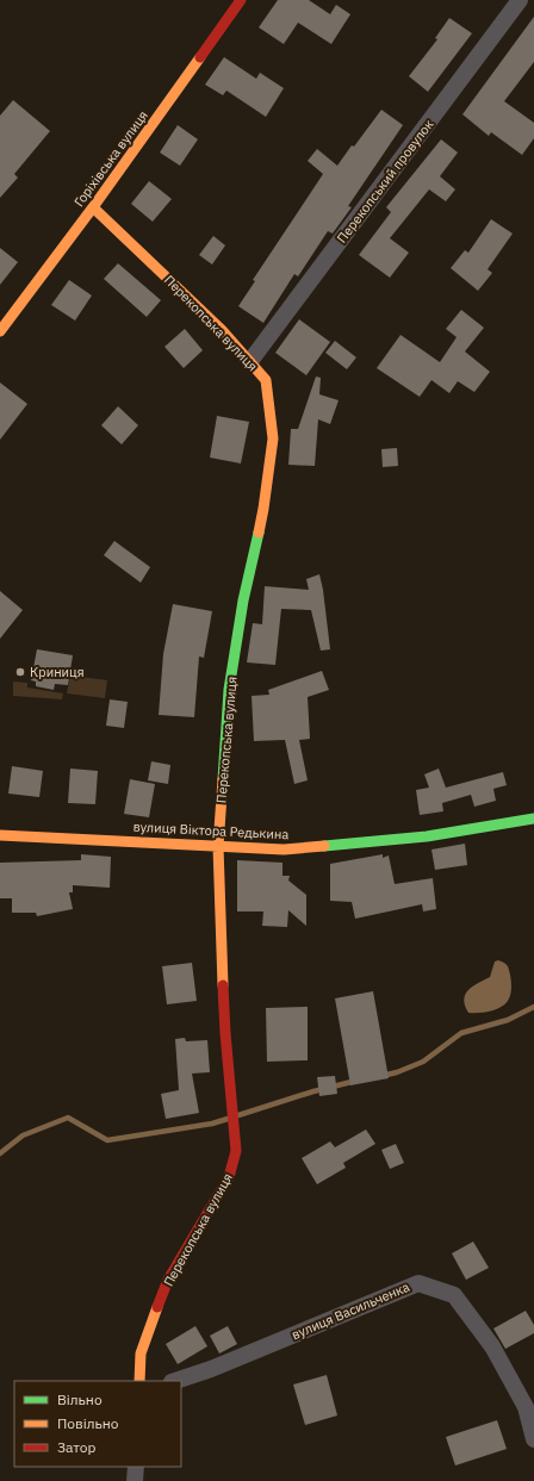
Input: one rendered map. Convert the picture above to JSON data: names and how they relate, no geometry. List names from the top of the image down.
{
  "streets": {
    "street": [
      "Горіхівська вулиця",
      "Перекопський провулок",
      "Перекопська вулиця",
      "вулиця Віктора Редькина",
      "вулиця Васильченка"
    ]
  },
  "crossings": [
    ["Горіхівська вулиця", "Перекопська вулиця"],
    ["Перекопський провулок", "Перекопська вулиця"],
    ["Перекопська вулиця", "вулиця Віктора Редькина"]
  ],
  "places": ["Криниця"],
  "legend": ["Вільно", "Повільно", "Затор"]
}
